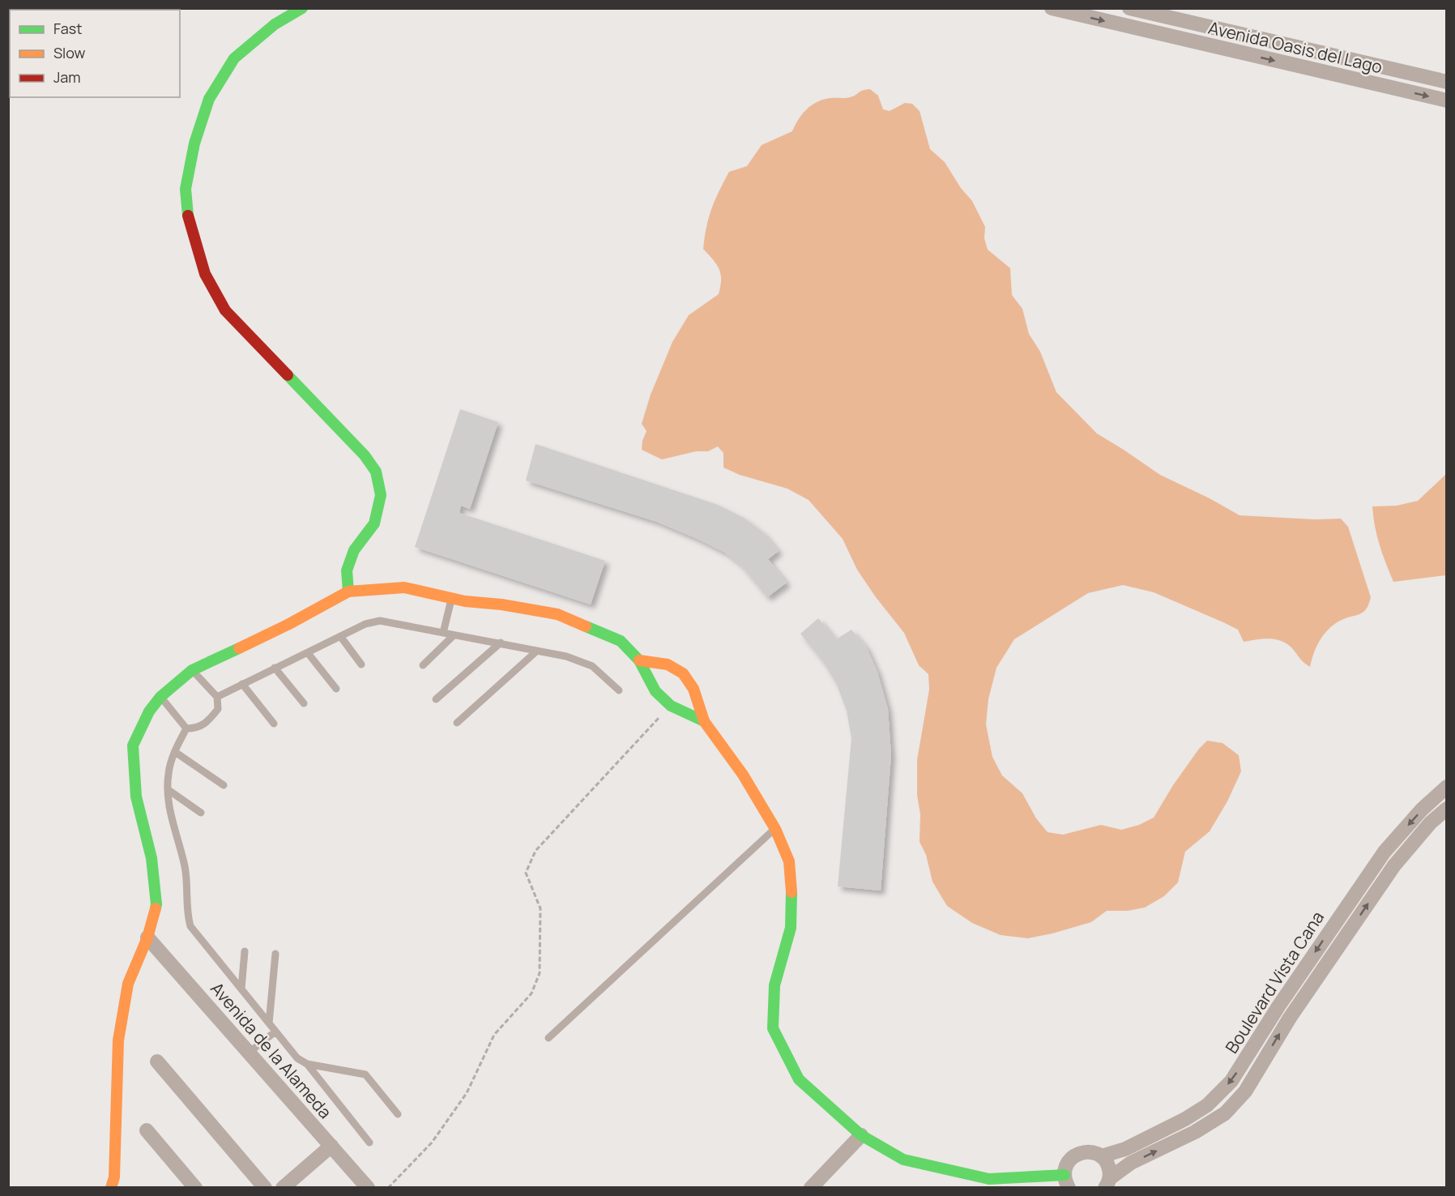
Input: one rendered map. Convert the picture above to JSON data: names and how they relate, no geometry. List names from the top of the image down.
{
  "streets": {
    "street": ["Avenida Oasis del Lago", "Boulevard Vista Cana", "Avenida de la Alameda"]
  },
  "legend": ["Fast", "Slow", "Jam"]
}
